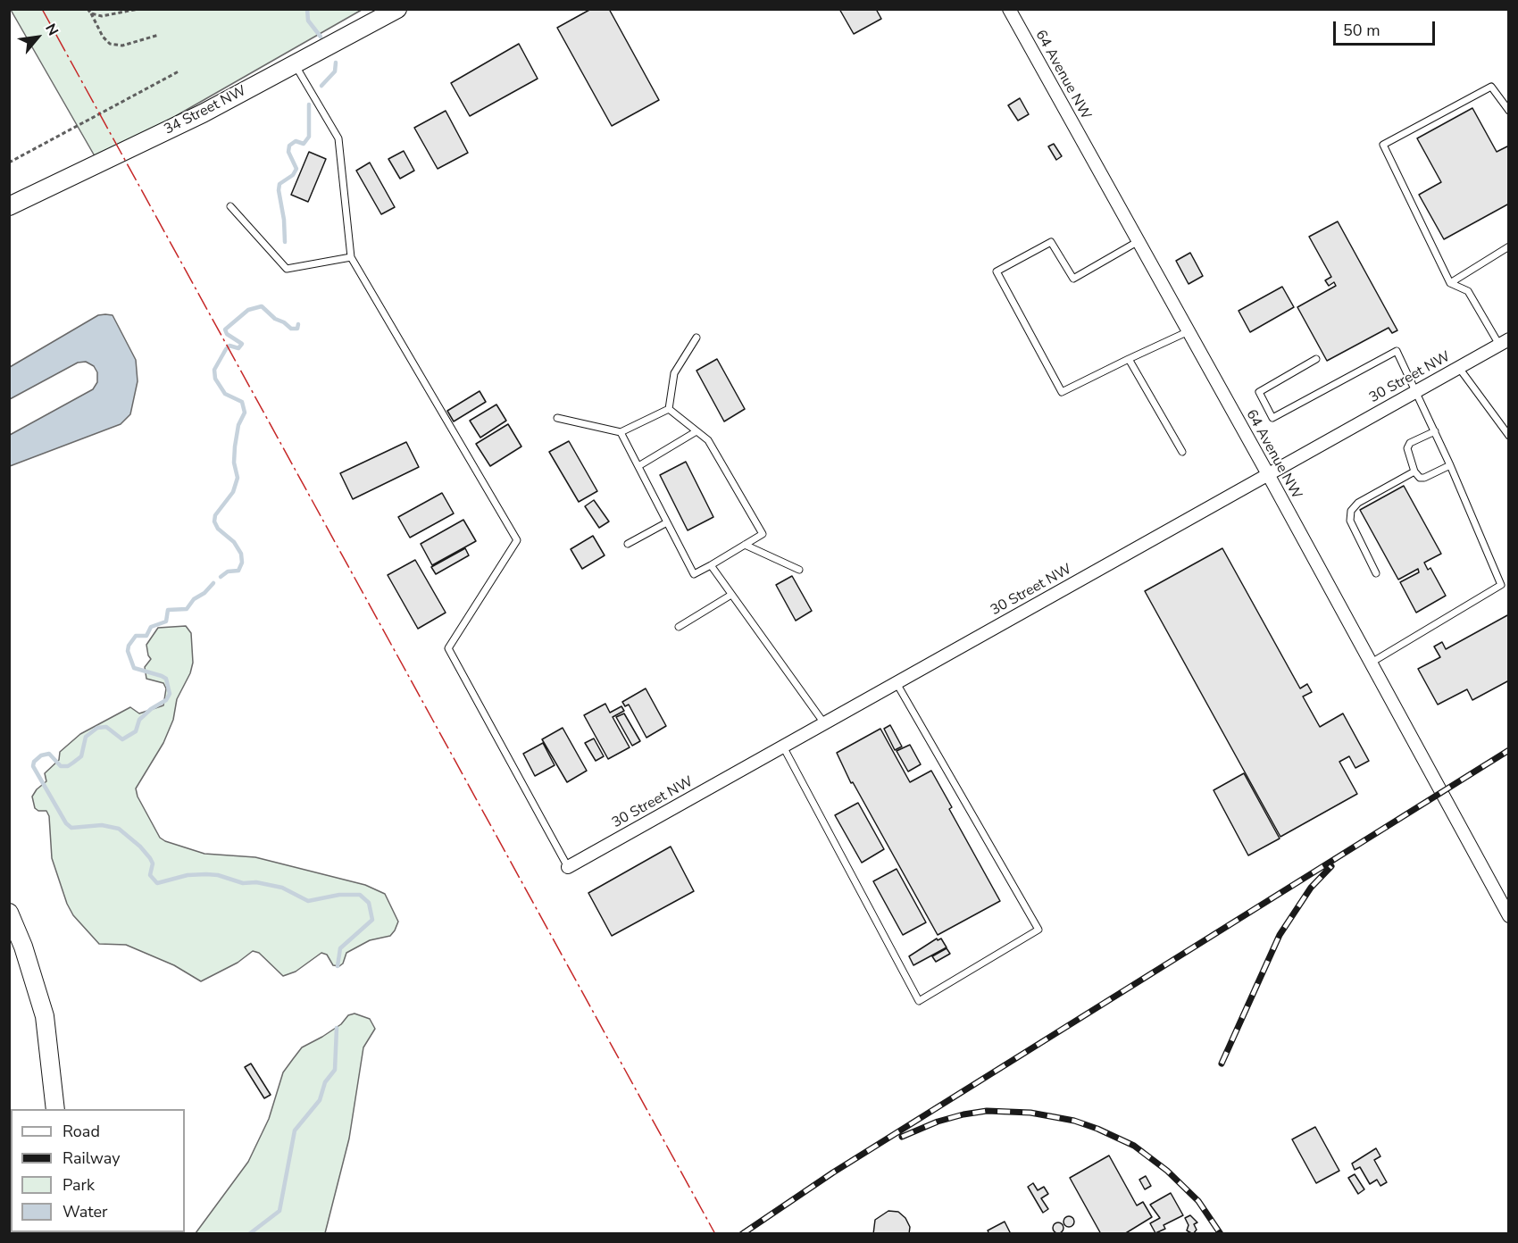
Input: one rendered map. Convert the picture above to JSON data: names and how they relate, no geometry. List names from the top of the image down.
{
  "streets": {
    "main road": ["34 Street NW"],
    "street": ["64 Avenue NW", "30 Street NW"]
  },
  "crossings": [
    ["64 Avenue NW", "30 Street NW"]
  ],
  "legend": [
    "Road",
    "Railway",
    "Park",
    "Water"
  ],
  "scale_bar": "50 m",
  "north": "top right"
}
